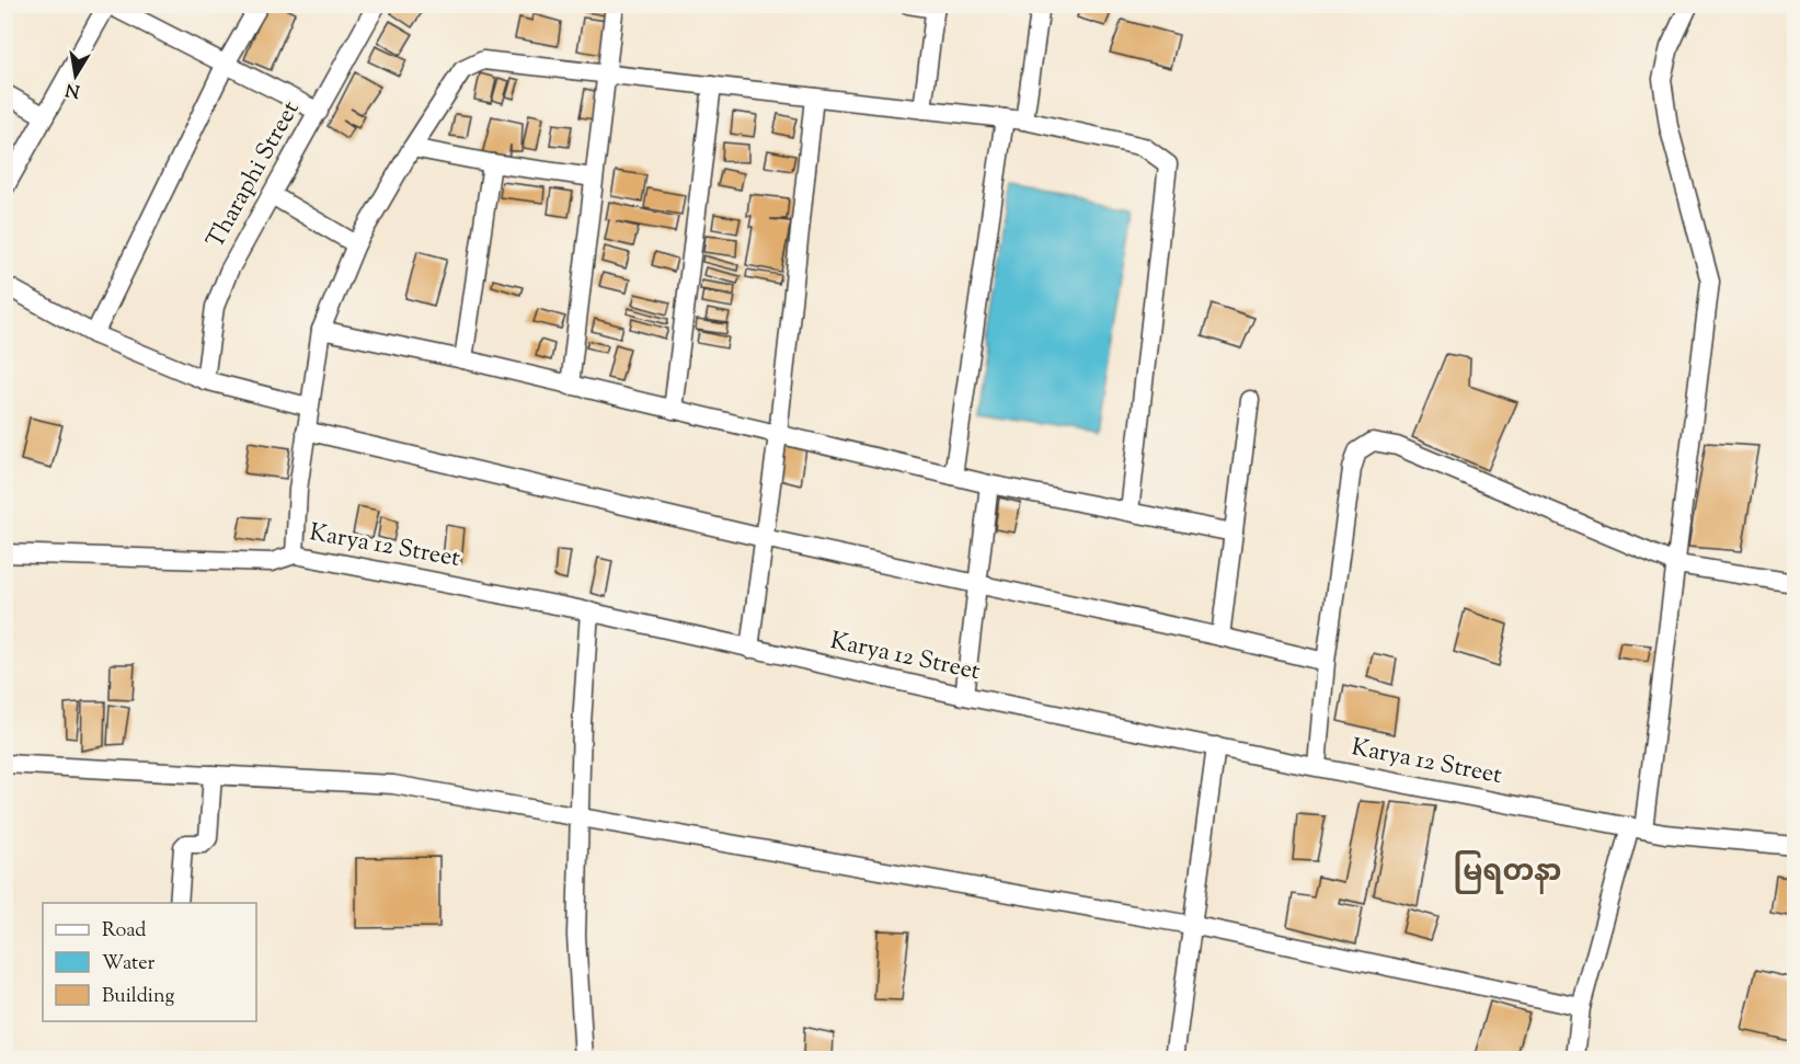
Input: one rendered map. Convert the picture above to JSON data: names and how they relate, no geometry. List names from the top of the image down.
{
  "streets": {
    "street": ["Tharaphi Street", "Karya 12 Street"]
  },
  "districts": ["မြရတနာ"],
  "legend": ["Road", "Water", "Building"],
  "north": "bottom"
}
